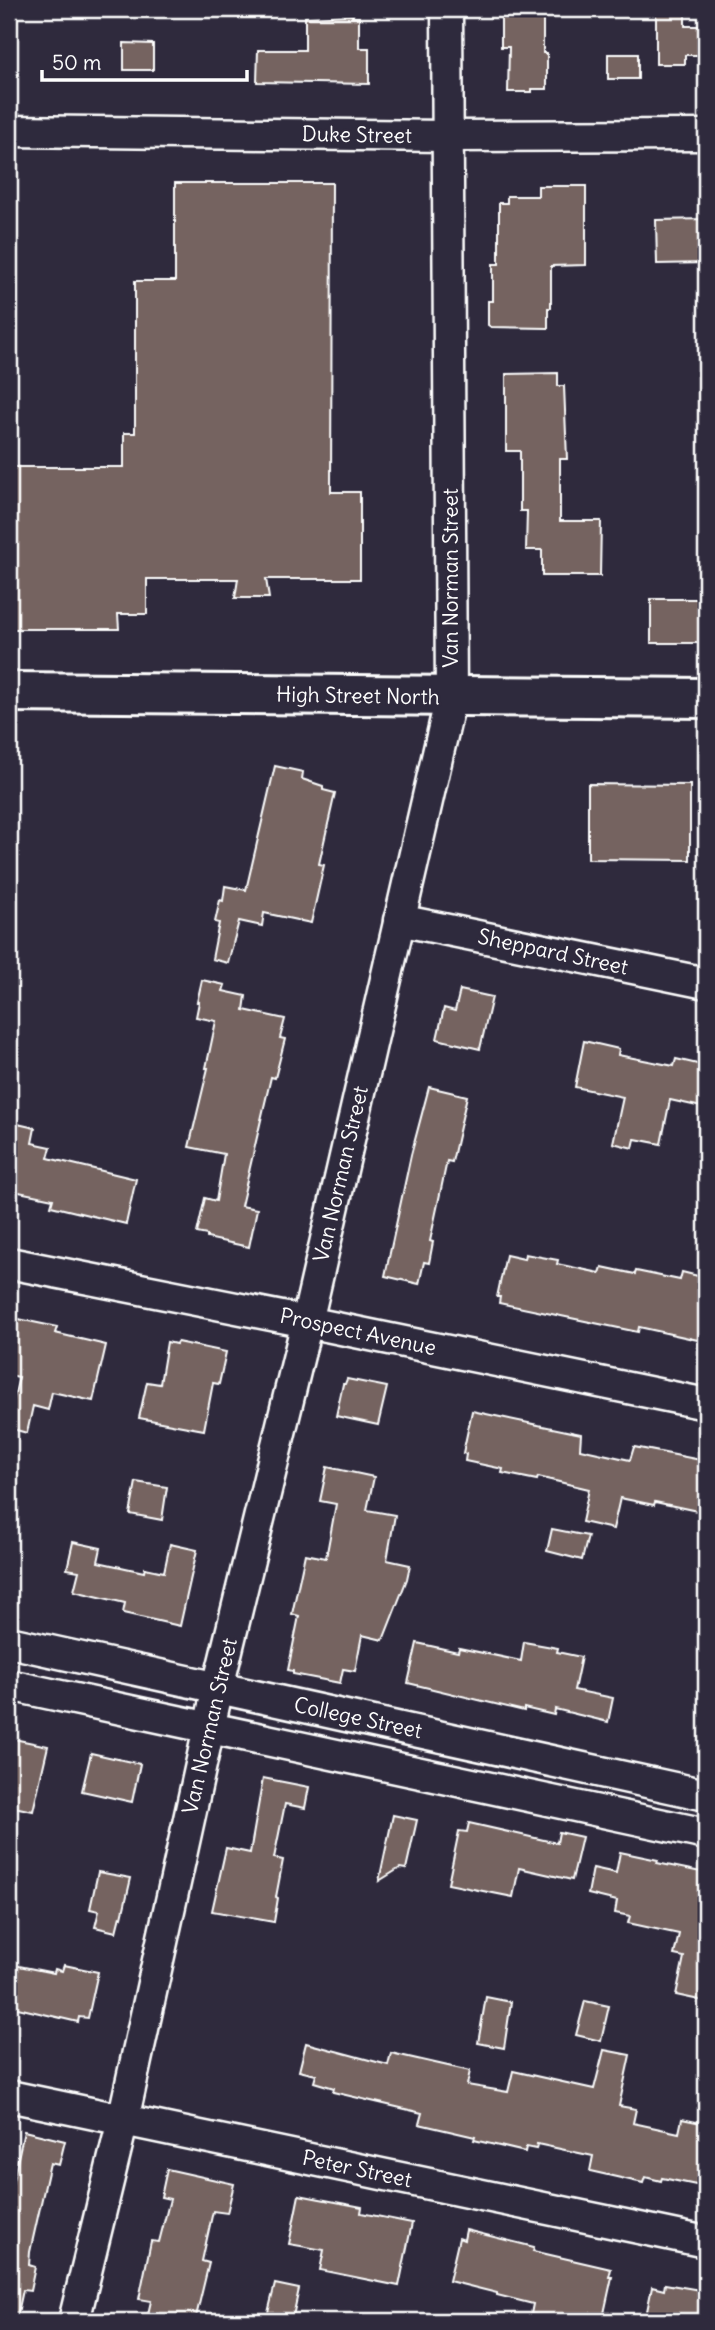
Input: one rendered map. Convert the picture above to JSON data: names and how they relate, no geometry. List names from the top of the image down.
{
  "streets": {
    "main road": ["High Street North"],
    "street": [
      "Duke Street",
      "Van Norman Street",
      "Sheppard Street",
      "Prospect Avenue",
      "College Street",
      "Peter Street"
    ]
  },
  "crossings": [
    ["Duke Street", "Van Norman Street"],
    ["Van Norman Street", "High Street North"],
    ["Van Norman Street", "Sheppard Street"],
    ["Van Norman Street", "Prospect Avenue"],
    ["Van Norman Street", "College Street"],
    ["Van Norman Street", "Peter Street"]
  ],
  "scale_bar": "50 m"
}
